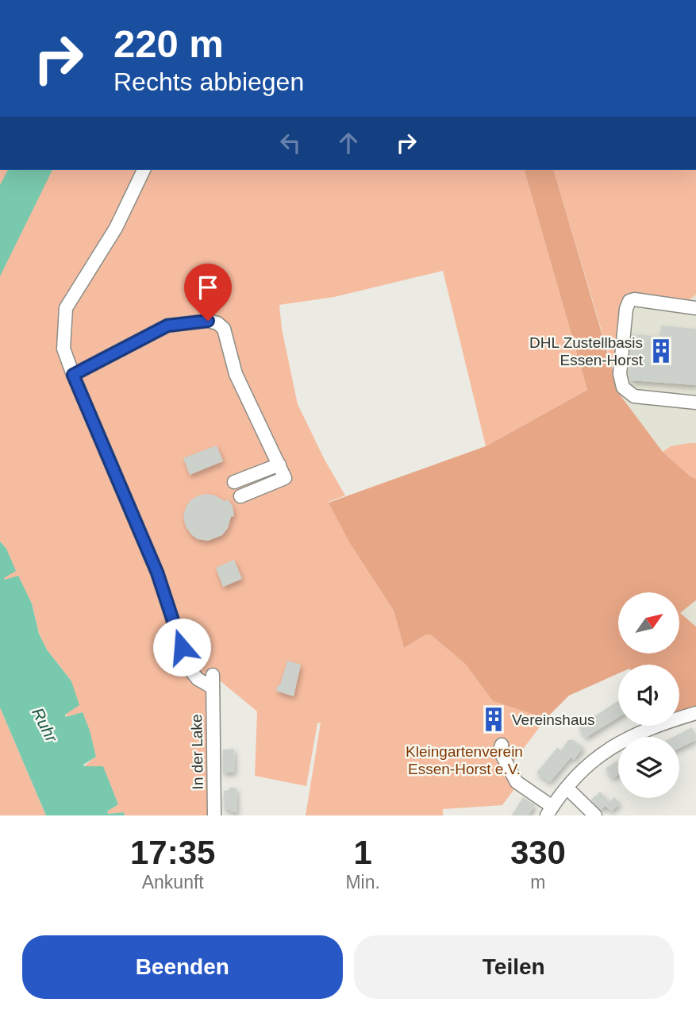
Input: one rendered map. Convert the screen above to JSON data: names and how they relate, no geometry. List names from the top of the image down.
{
  "streets": {
    "street": ["In der Lake"]
  },
  "water": ["Ruhr"],
  "parks": ["Kleingartenverein Essen-Horst e.V."],
  "places": {
    "building": ["DHL Zustellbasis Essen-Horst", "Vereinshaus"]
  },
  "north": "top right",
  "page": {
    "turn": ["220 m", "Rechts abbiegen"],
    "eta": [
      "17:35",
      "Ankunft",
      "1",
      "Min.",
      "330",
      "m"
    ],
    "buttons": ["Beenden", "Teilen"]
  }
}
